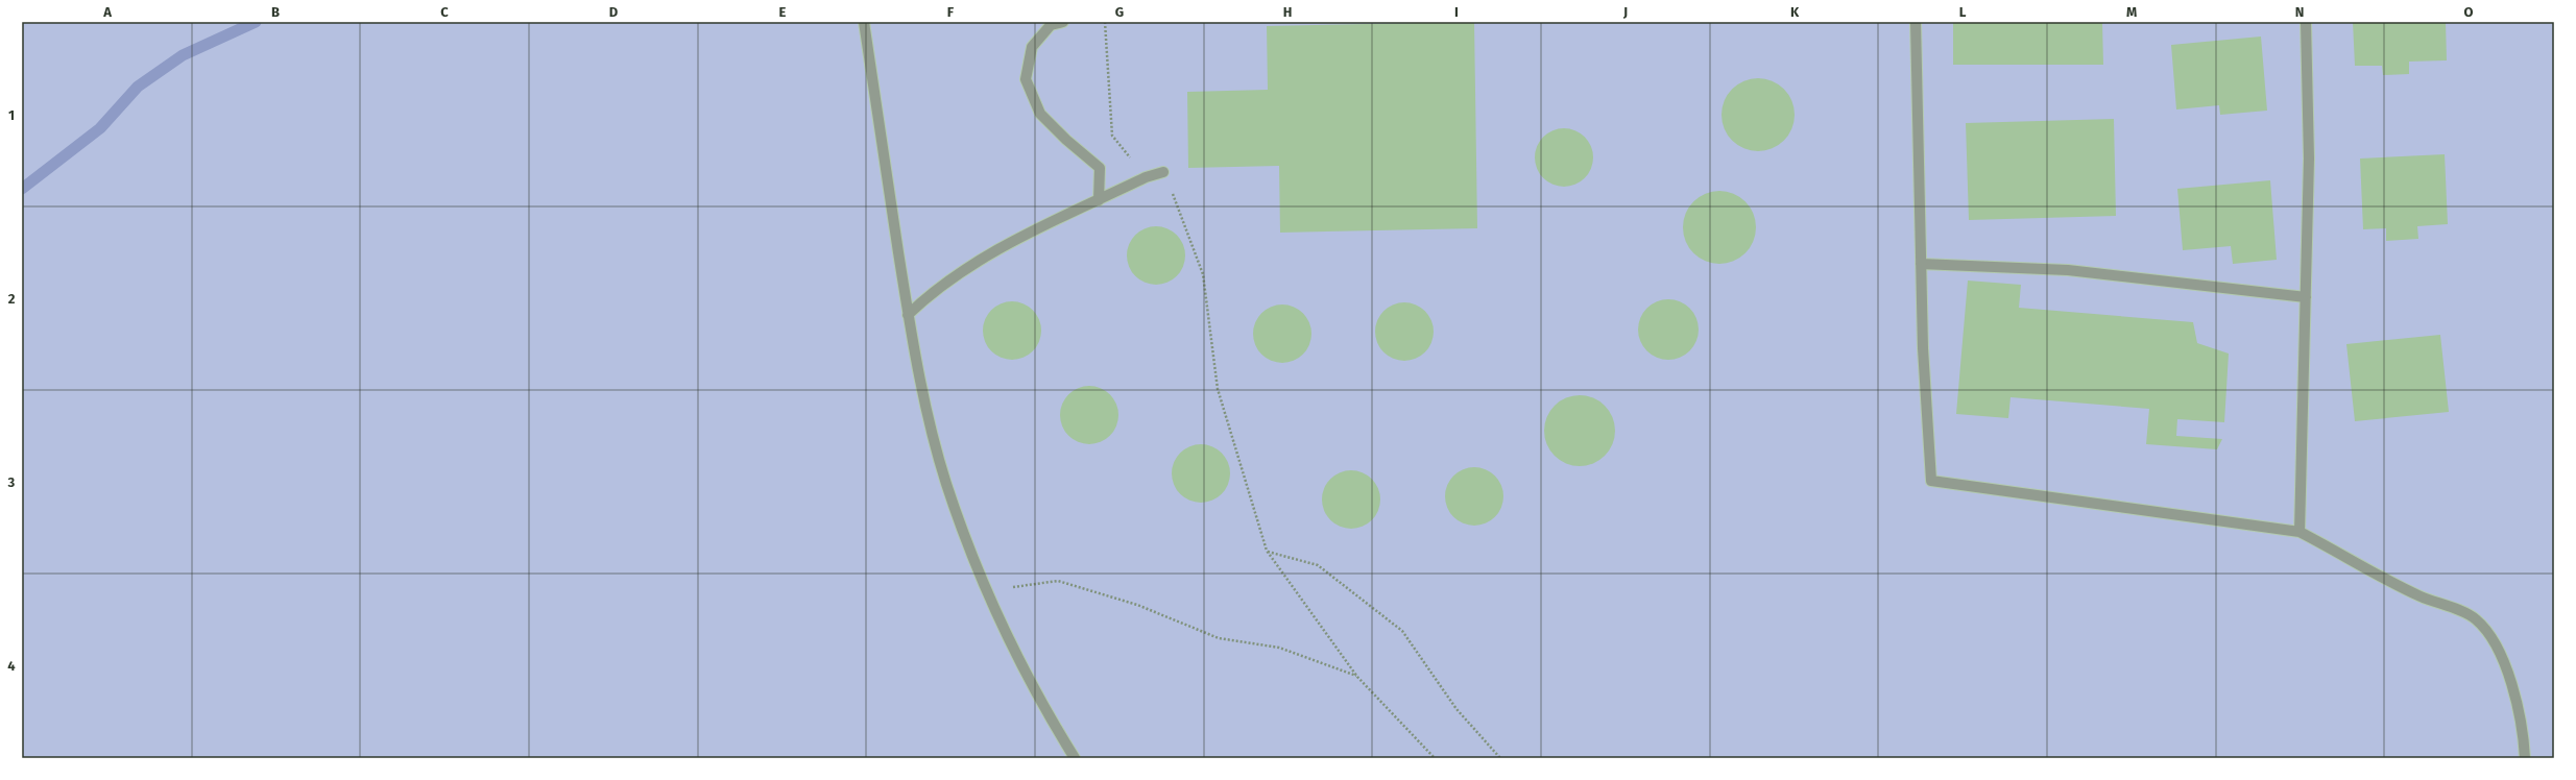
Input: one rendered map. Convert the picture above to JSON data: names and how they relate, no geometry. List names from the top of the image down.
{
  "grid": {
    "columns": [
      "A",
      "B",
      "C",
      "D",
      "E",
      "F",
      "G",
      "H",
      "I",
      "J",
      "K",
      "L",
      "M",
      "N",
      "O"
    ],
    "rows": [
      "1",
      "2",
      "3",
      "4"
    ]
  }
}
